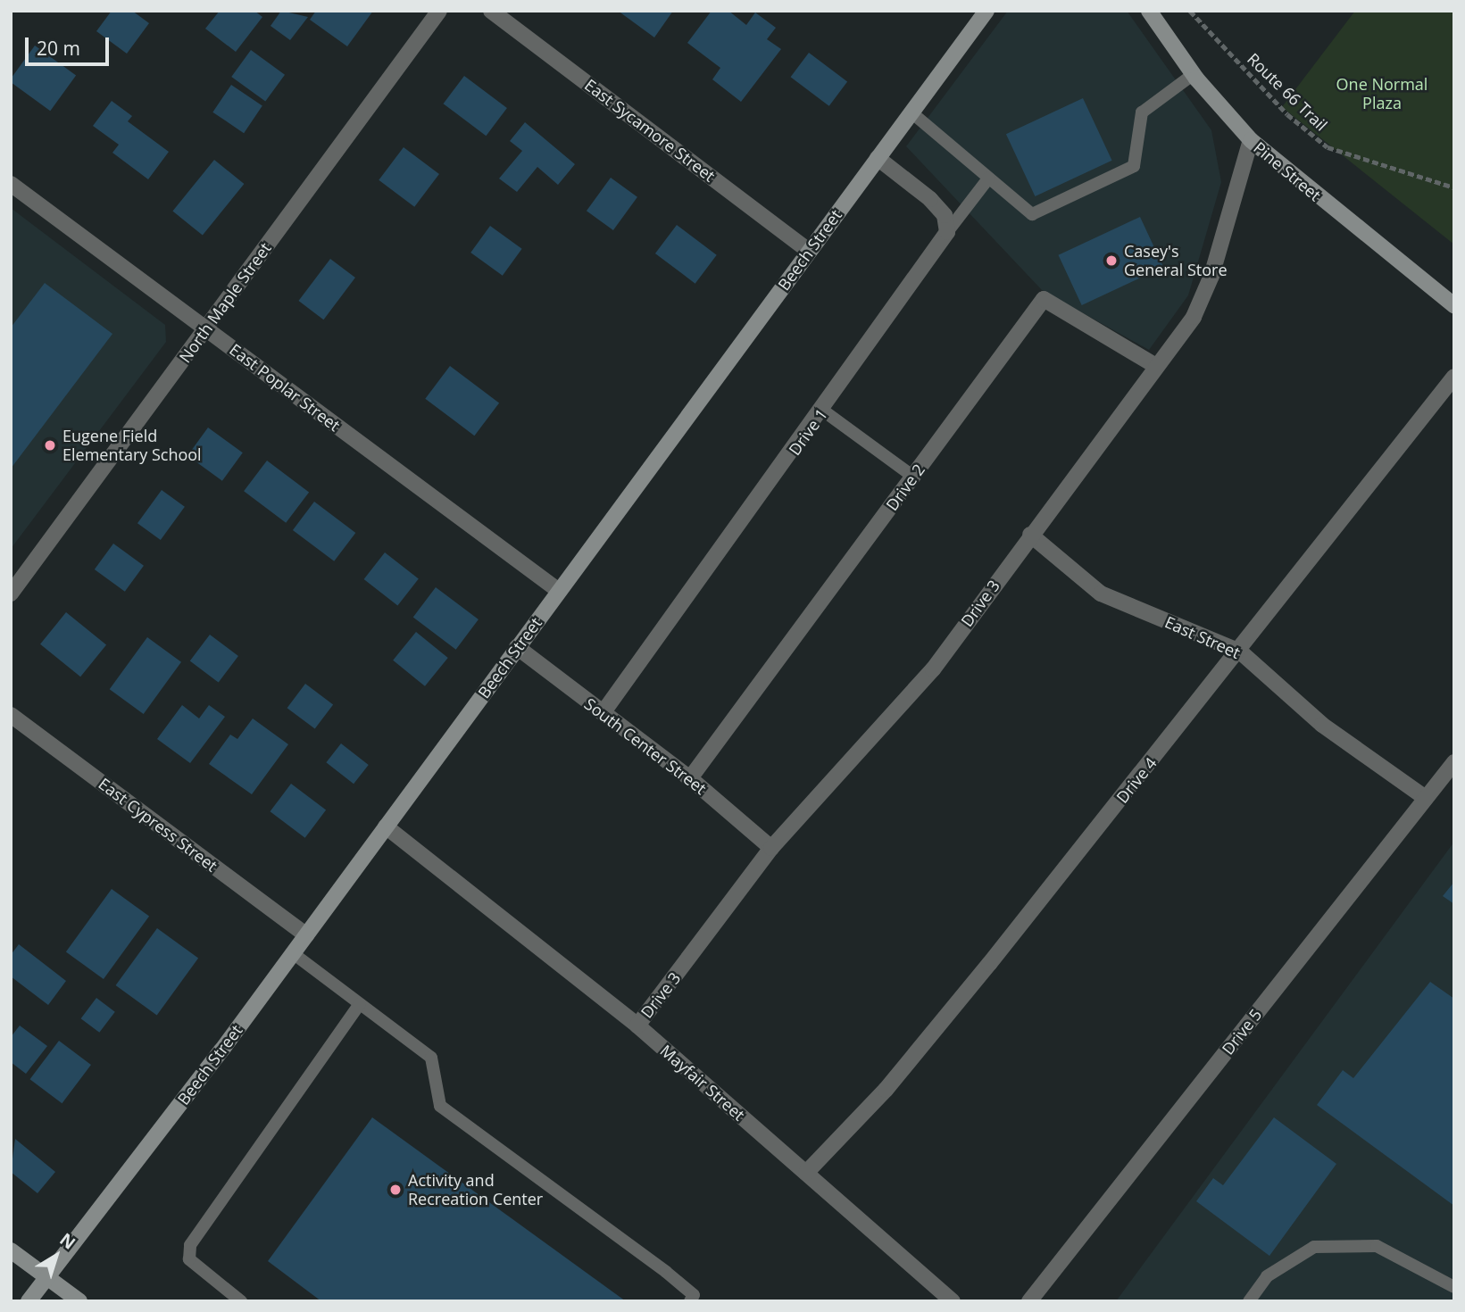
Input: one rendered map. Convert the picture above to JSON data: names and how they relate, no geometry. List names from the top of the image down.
{
  "streets": {
    "street": [
      "East Sycamore Street",
      "Pine Street",
      "Beech Street",
      "North Maple Street",
      "East Poplar Street",
      "Drive 1",
      "Drive 2",
      "Drive 3",
      "East Street",
      "South Center Street",
      "Drive 4",
      "East Cypress Street",
      "Drive 5",
      "Mayfair Street"
    ],
    "path": ["Route 66 Trail"]
  },
  "crossings": [
    ["East Sycamore Street", "Beech Street"],
    ["Pine Street", "Drive 3"],
    ["Beech Street", "East Poplar Street"],
    ["Beech Street", "South Center Street"],
    ["Beech Street", "East Cypress Street"],
    ["Beech Street", "Mayfair Street"],
    ["North Maple Street", "East Poplar Street"],
    ["Drive 1", "South Center Street"],
    ["Drive 2", "Drive 3"],
    ["Drive 2", "South Center Street"],
    ["Drive 3", "East Street"],
    ["Drive 3", "South Center Street"],
    ["Drive 3", "Mayfair Street"],
    ["East Street", "Drive 4"],
    ["East Street", "Drive 5"],
    ["Drive 4", "Mayfair Street"]
  ],
  "parks": ["One Normal Plaza"],
  "places": ["Casey's General Store", "Eugene Field Elementary School", "Activity and Recreation Center"],
  "scale_bar": "20 m",
  "north": "top right"
}
